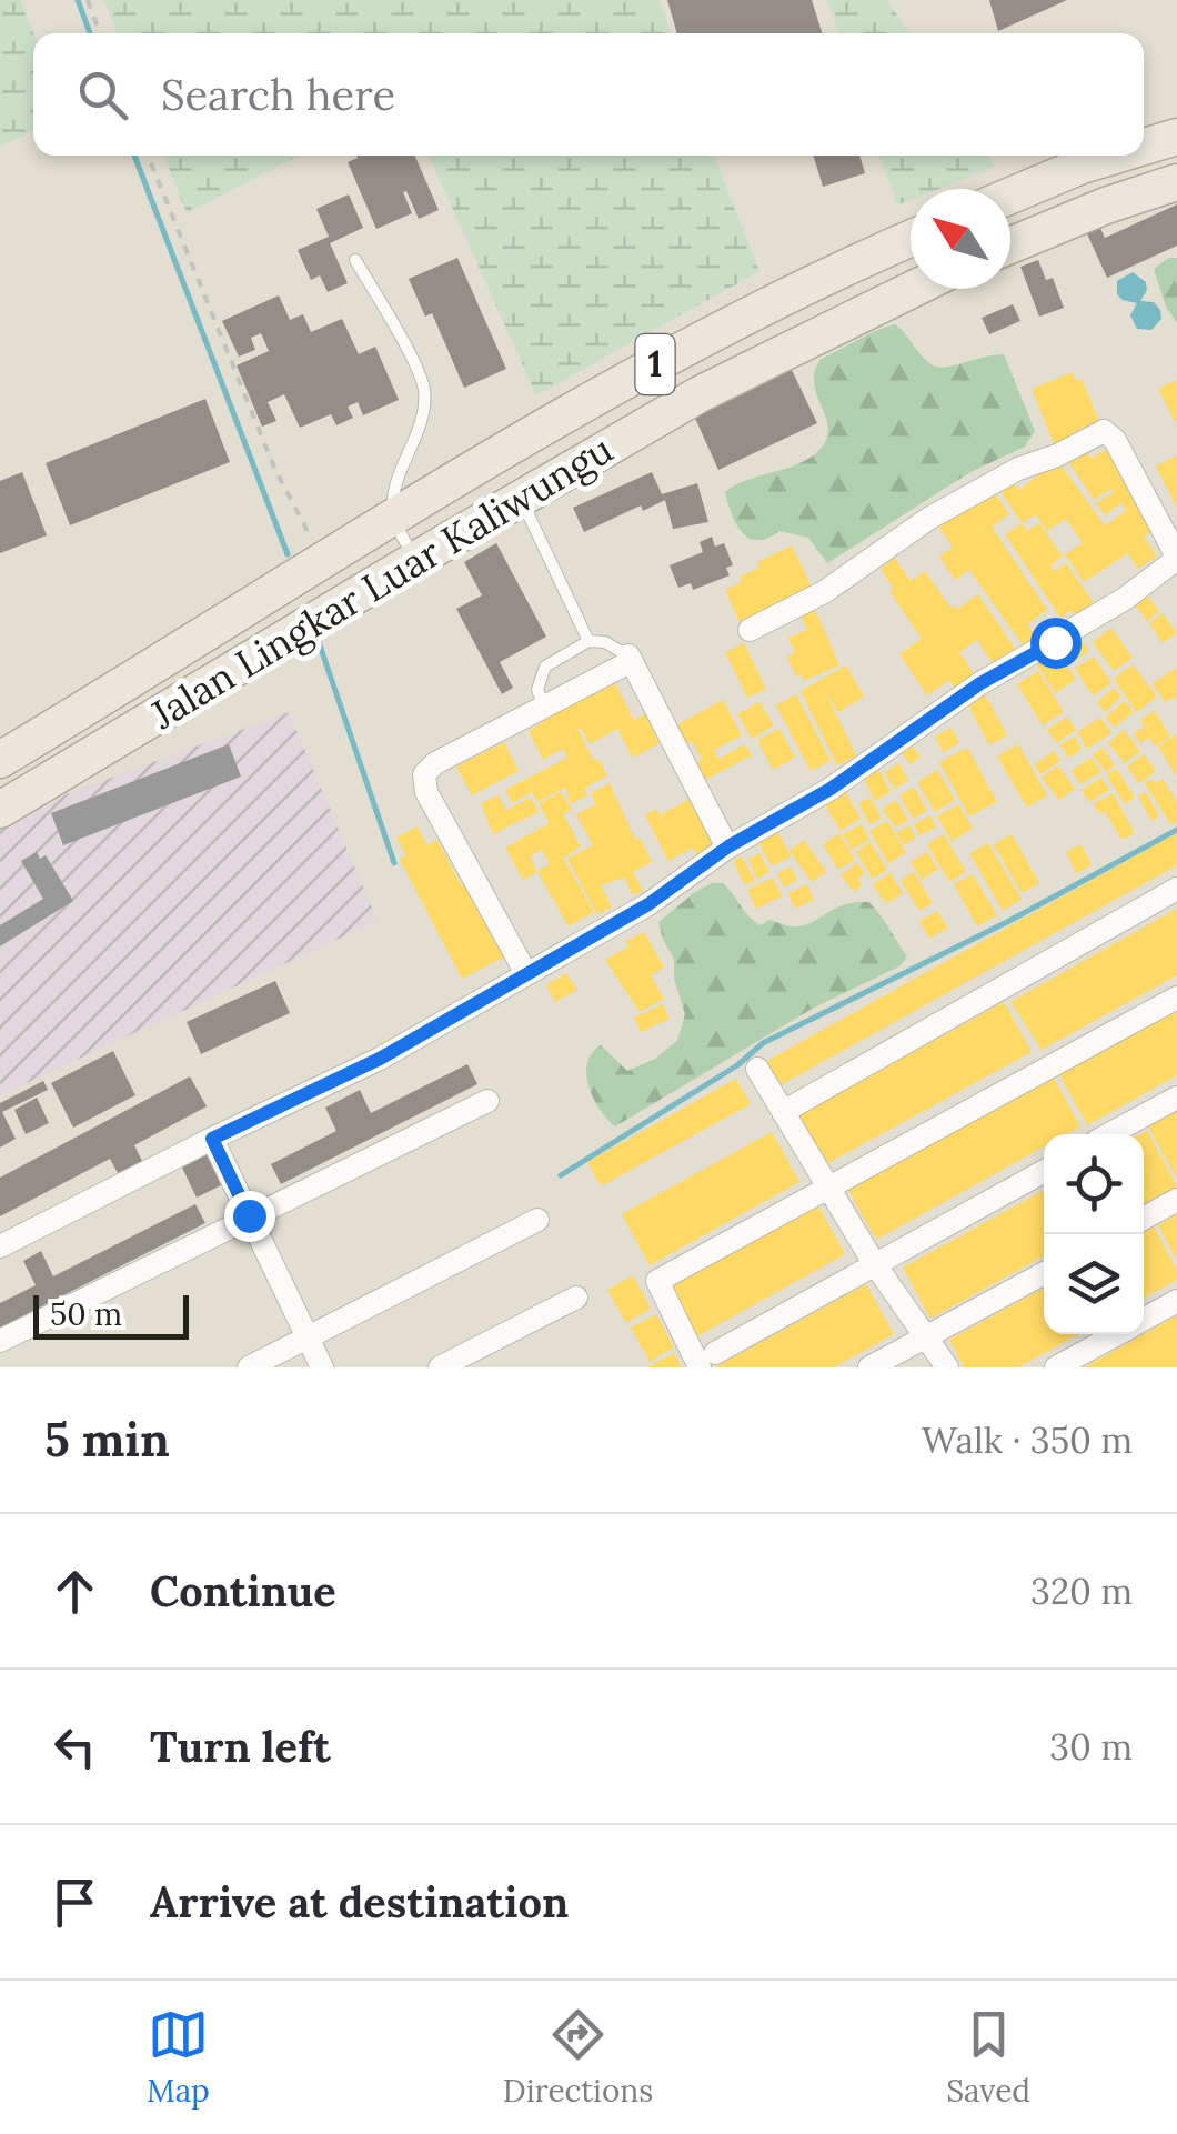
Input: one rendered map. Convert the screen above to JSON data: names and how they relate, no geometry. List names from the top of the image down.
{
  "streets": {
    "highway": ["1", "Jalan Lingkar Luar Kaliwungu"]
  },
  "scale_bar": "50 m",
  "north": "top left",
  "page": {
    "search": "Search here",
    "scale": "50 m",
    "heading": ["5 min", "Walk · 350 m"],
    "list": [
      ["Continue", "320 m"],
      ["Turn left", "30 m"],
      "Arrive at destination"
    ],
    "nav": ["Map", "Directions", "Saved"]
  }
}
